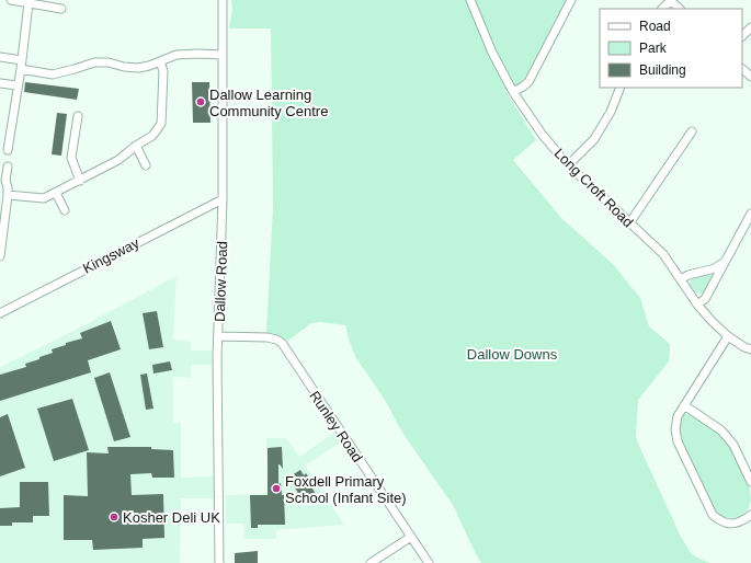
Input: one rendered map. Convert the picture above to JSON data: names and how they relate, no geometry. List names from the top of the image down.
{
  "streets": {
    "street": [
      "Long Croft Road",
      "Kingsway",
      "Dallow Road",
      "Runley Road"
    ]
  },
  "crossings": [
    ["Kingsway", "Dallow Road"],
    ["Dallow Road", "Runley Road"]
  ],
  "parks": ["Dallow Downs"],
  "places": ["Dallow Learning Community Centre", "Foxdell Primary School (Infant Site)", "Kosher Deli UK"],
  "legend": ["Road", "Park", "Building"]
}
